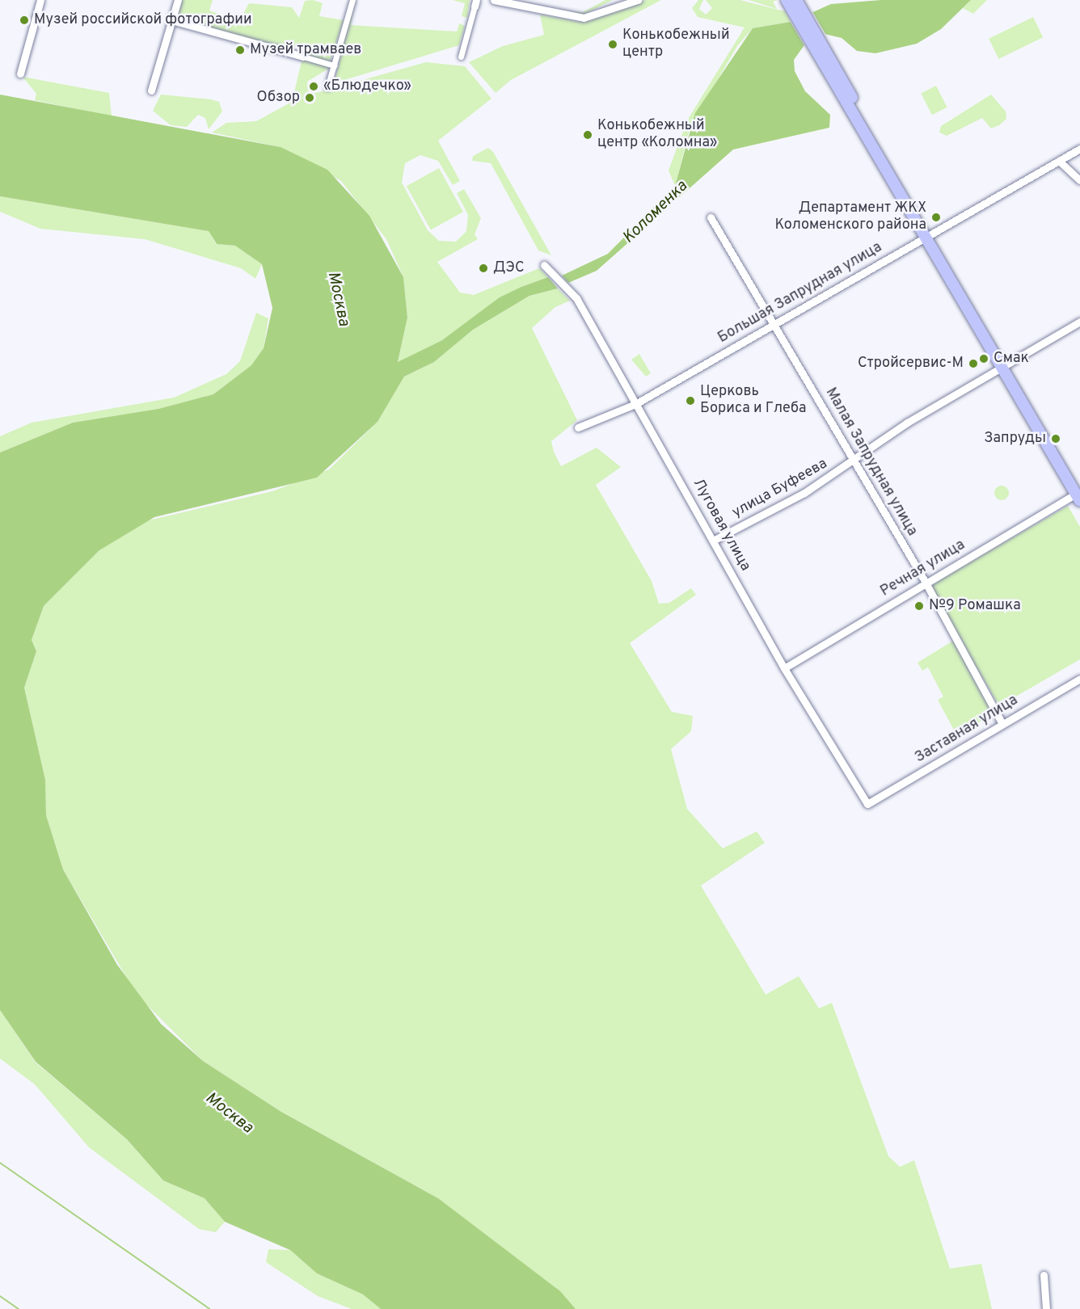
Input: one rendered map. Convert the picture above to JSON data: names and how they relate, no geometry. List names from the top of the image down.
{
  "streets": {
    "street": [
      "Большая Запрудная улица",
      "Малая Запрудная улица",
      "улица Буфеева",
      "Луговая улица",
      "Речная улица",
      "Заставная улица"
    ]
  },
  "crossings": [
    ["Большая Запрудная улица", "Малая Запрудная улица"],
    ["Большая Запрудная улица", "Луговая улица"],
    ["Малая Запрудная улица", "улица Буфеева"],
    ["Малая Запрудная улица", "Речная улица"],
    ["Малая Запрудная улица", "Заставная улица"],
    ["улица Буфеева", "Луговая улица"],
    ["Луговая улица", "Речная улица"],
    ["Луговая улица", "Заставная улица"]
  ],
  "water": ["Коломенка", "Москва"],
  "places": [
    "Музей российской фотографии",
    "Конькобежный центр",
    "Музей трамваев",
    "«Блюдечко»",
    "Обзор",
    "Конькобежный центр «Коломна»",
    "Департамент ЖКХ Коломенского района",
    "ДЭС",
    "Смак",
    "Стройсервис-М",
    "Церковь Бориса и Глеба",
    "Запруды",
    "№9 Ромашка"
  ]
}
